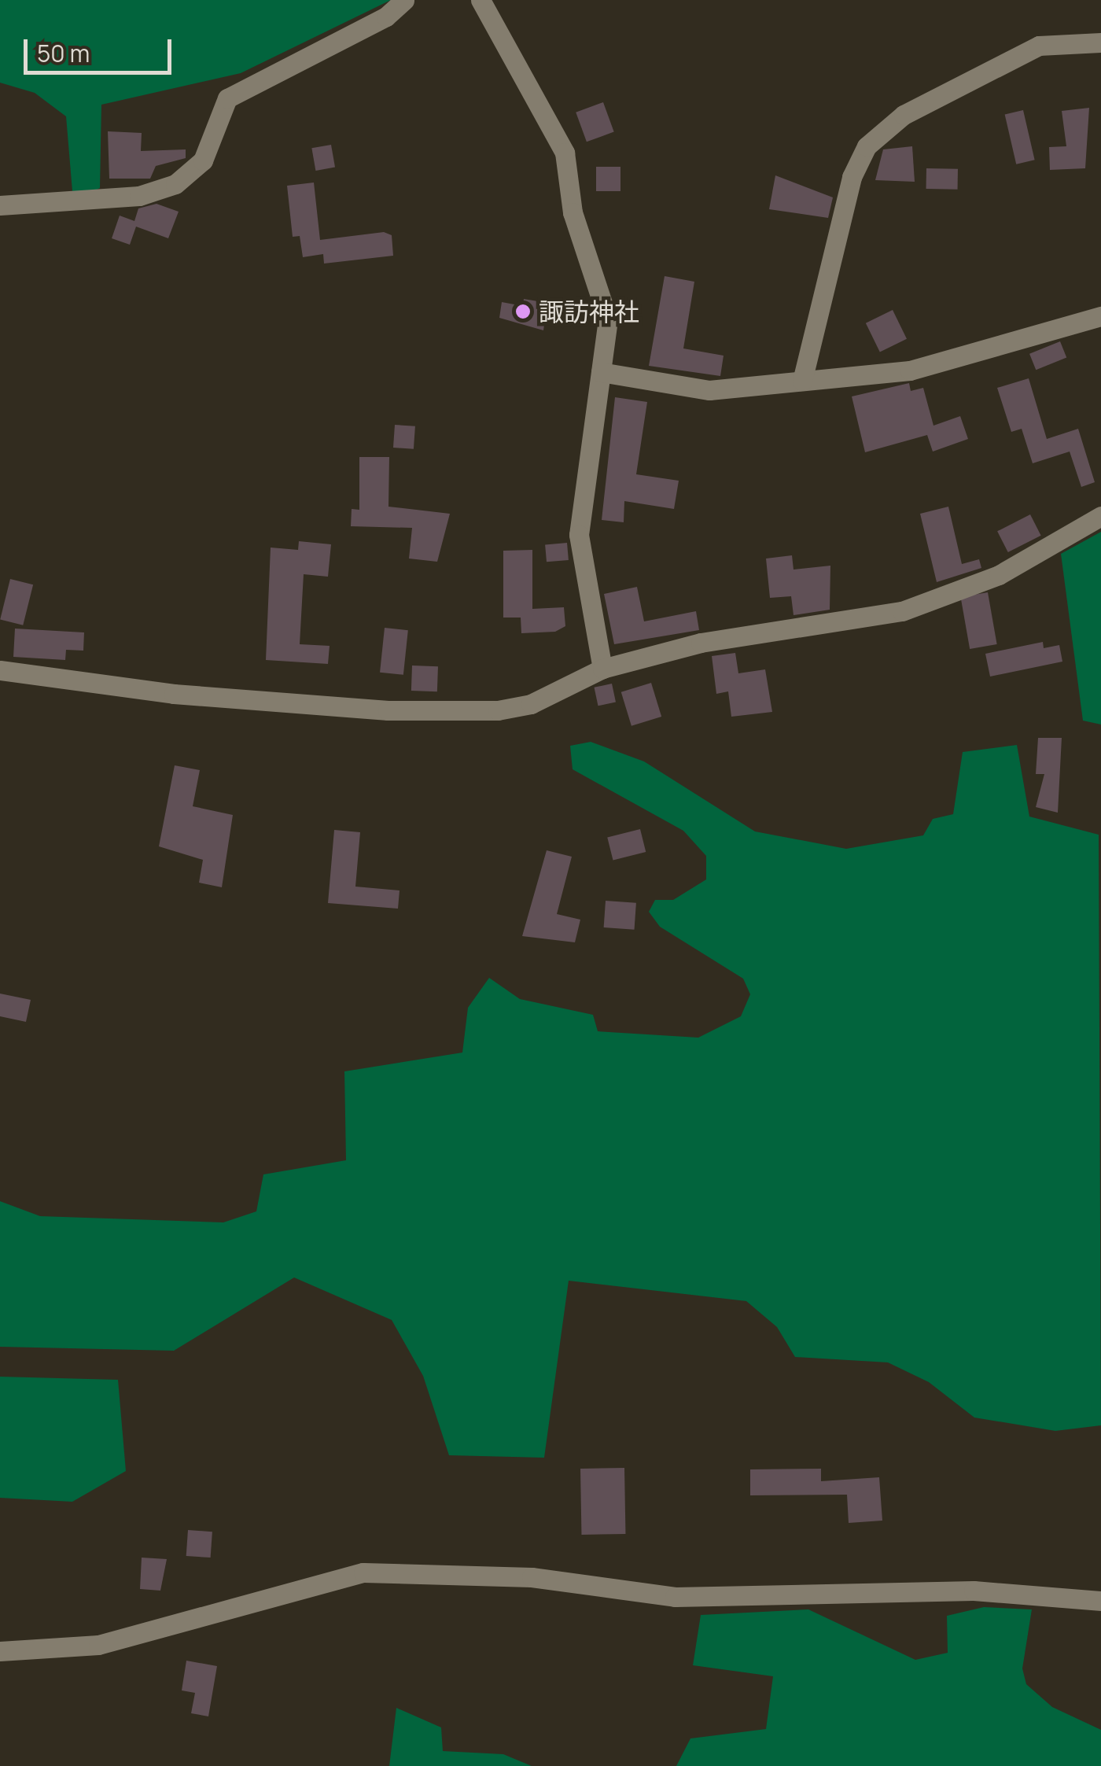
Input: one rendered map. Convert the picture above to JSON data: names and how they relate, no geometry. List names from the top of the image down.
{
  "places": ["諏訪神社"],
  "scale_bar": "50 m"
}
